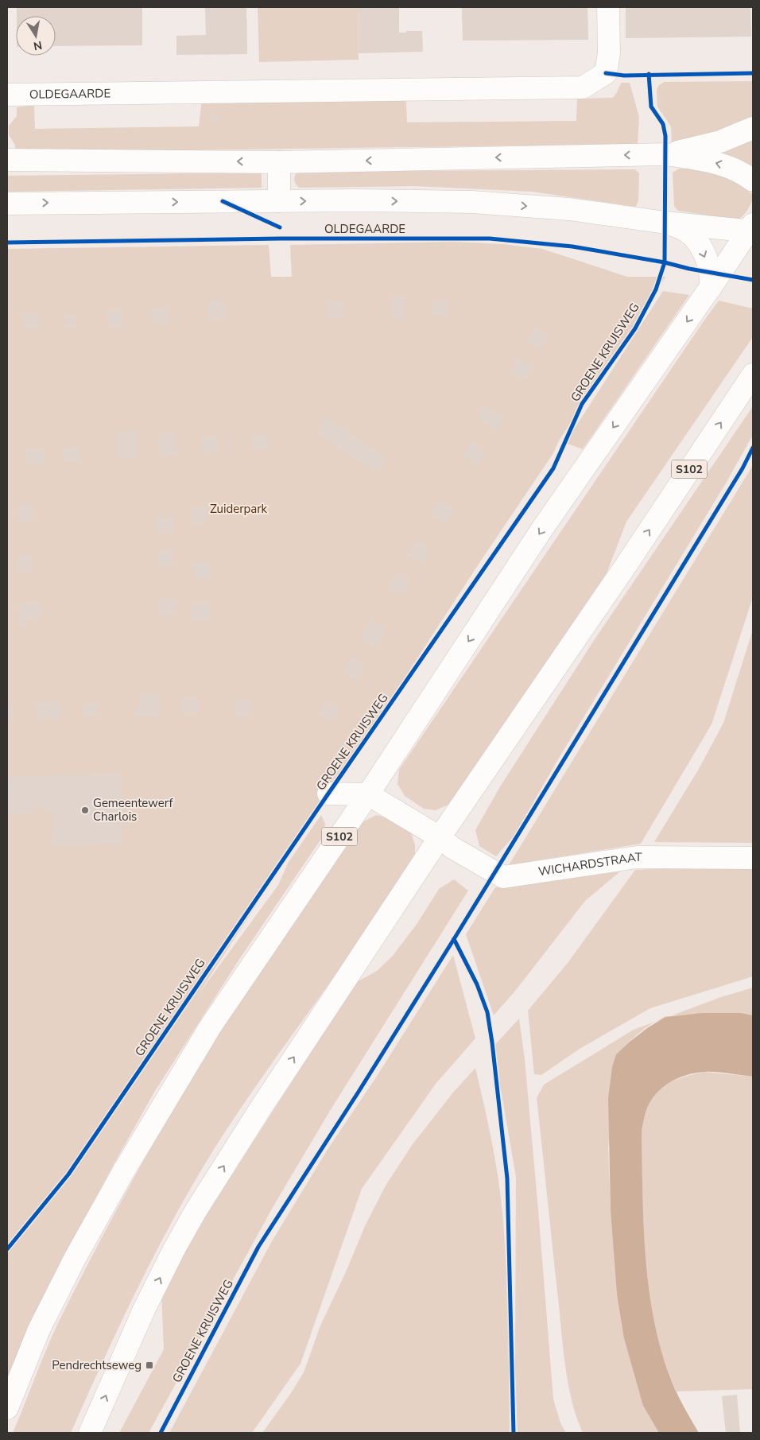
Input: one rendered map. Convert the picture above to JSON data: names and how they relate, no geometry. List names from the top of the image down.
{
  "streets": {
    "main road": [
      "OLDEGAARDE",
      "GROENE KRUISWEG",
      "S102",
      "WICHARDSTRAAT"
    ]
  },
  "crossings": [
    ["GROENE KRUISWEG", "S102"],
    ["GROENE KRUISWEG", "WICHARDSTRAAT"],
    ["S102", "WICHARDSTRAAT"]
  ],
  "parks": ["Zuiderpark"],
  "places": {
    "other": ["Gemeentewerf Charlois"],
    "transit": ["Pendrechtseweg"]
  },
  "north": "bottom"
}
